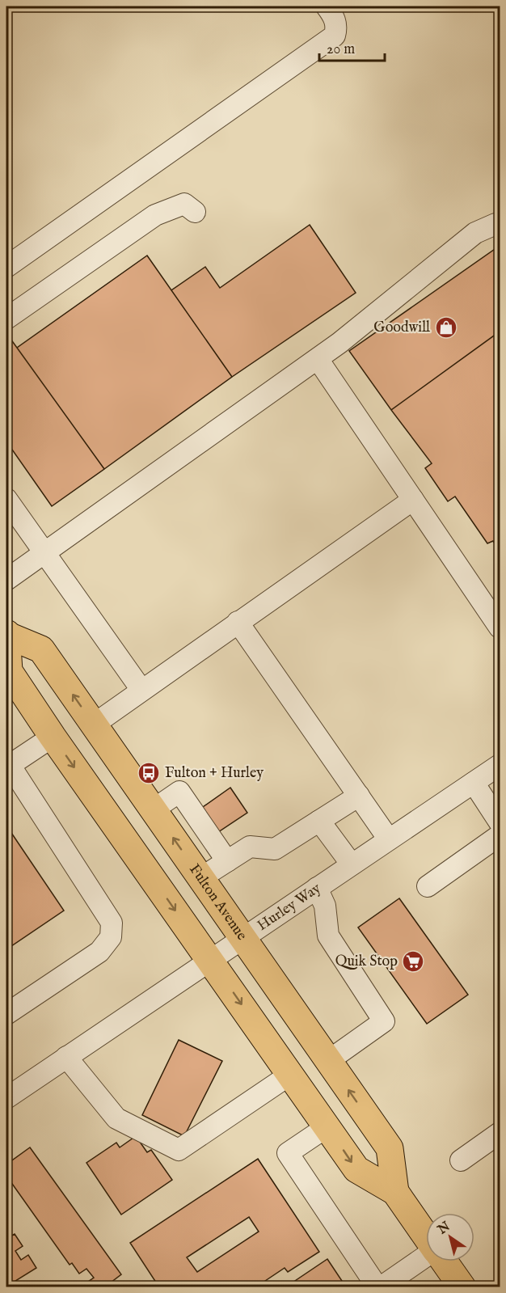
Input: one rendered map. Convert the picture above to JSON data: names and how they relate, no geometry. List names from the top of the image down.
{
  "streets": {
    "main road": ["Fulton Avenue"],
    "street": ["Hurley Way"]
  },
  "crossings": [
    ["Fulton Avenue", "Hurley Way"]
  ],
  "places": {
    "shop": ["Goodwill"],
    "bus stop": ["Fulton + Hurley"],
    "supermarket": ["Quik Stop"]
  },
  "scale_bar": "20 m",
  "north": "top left"
}
